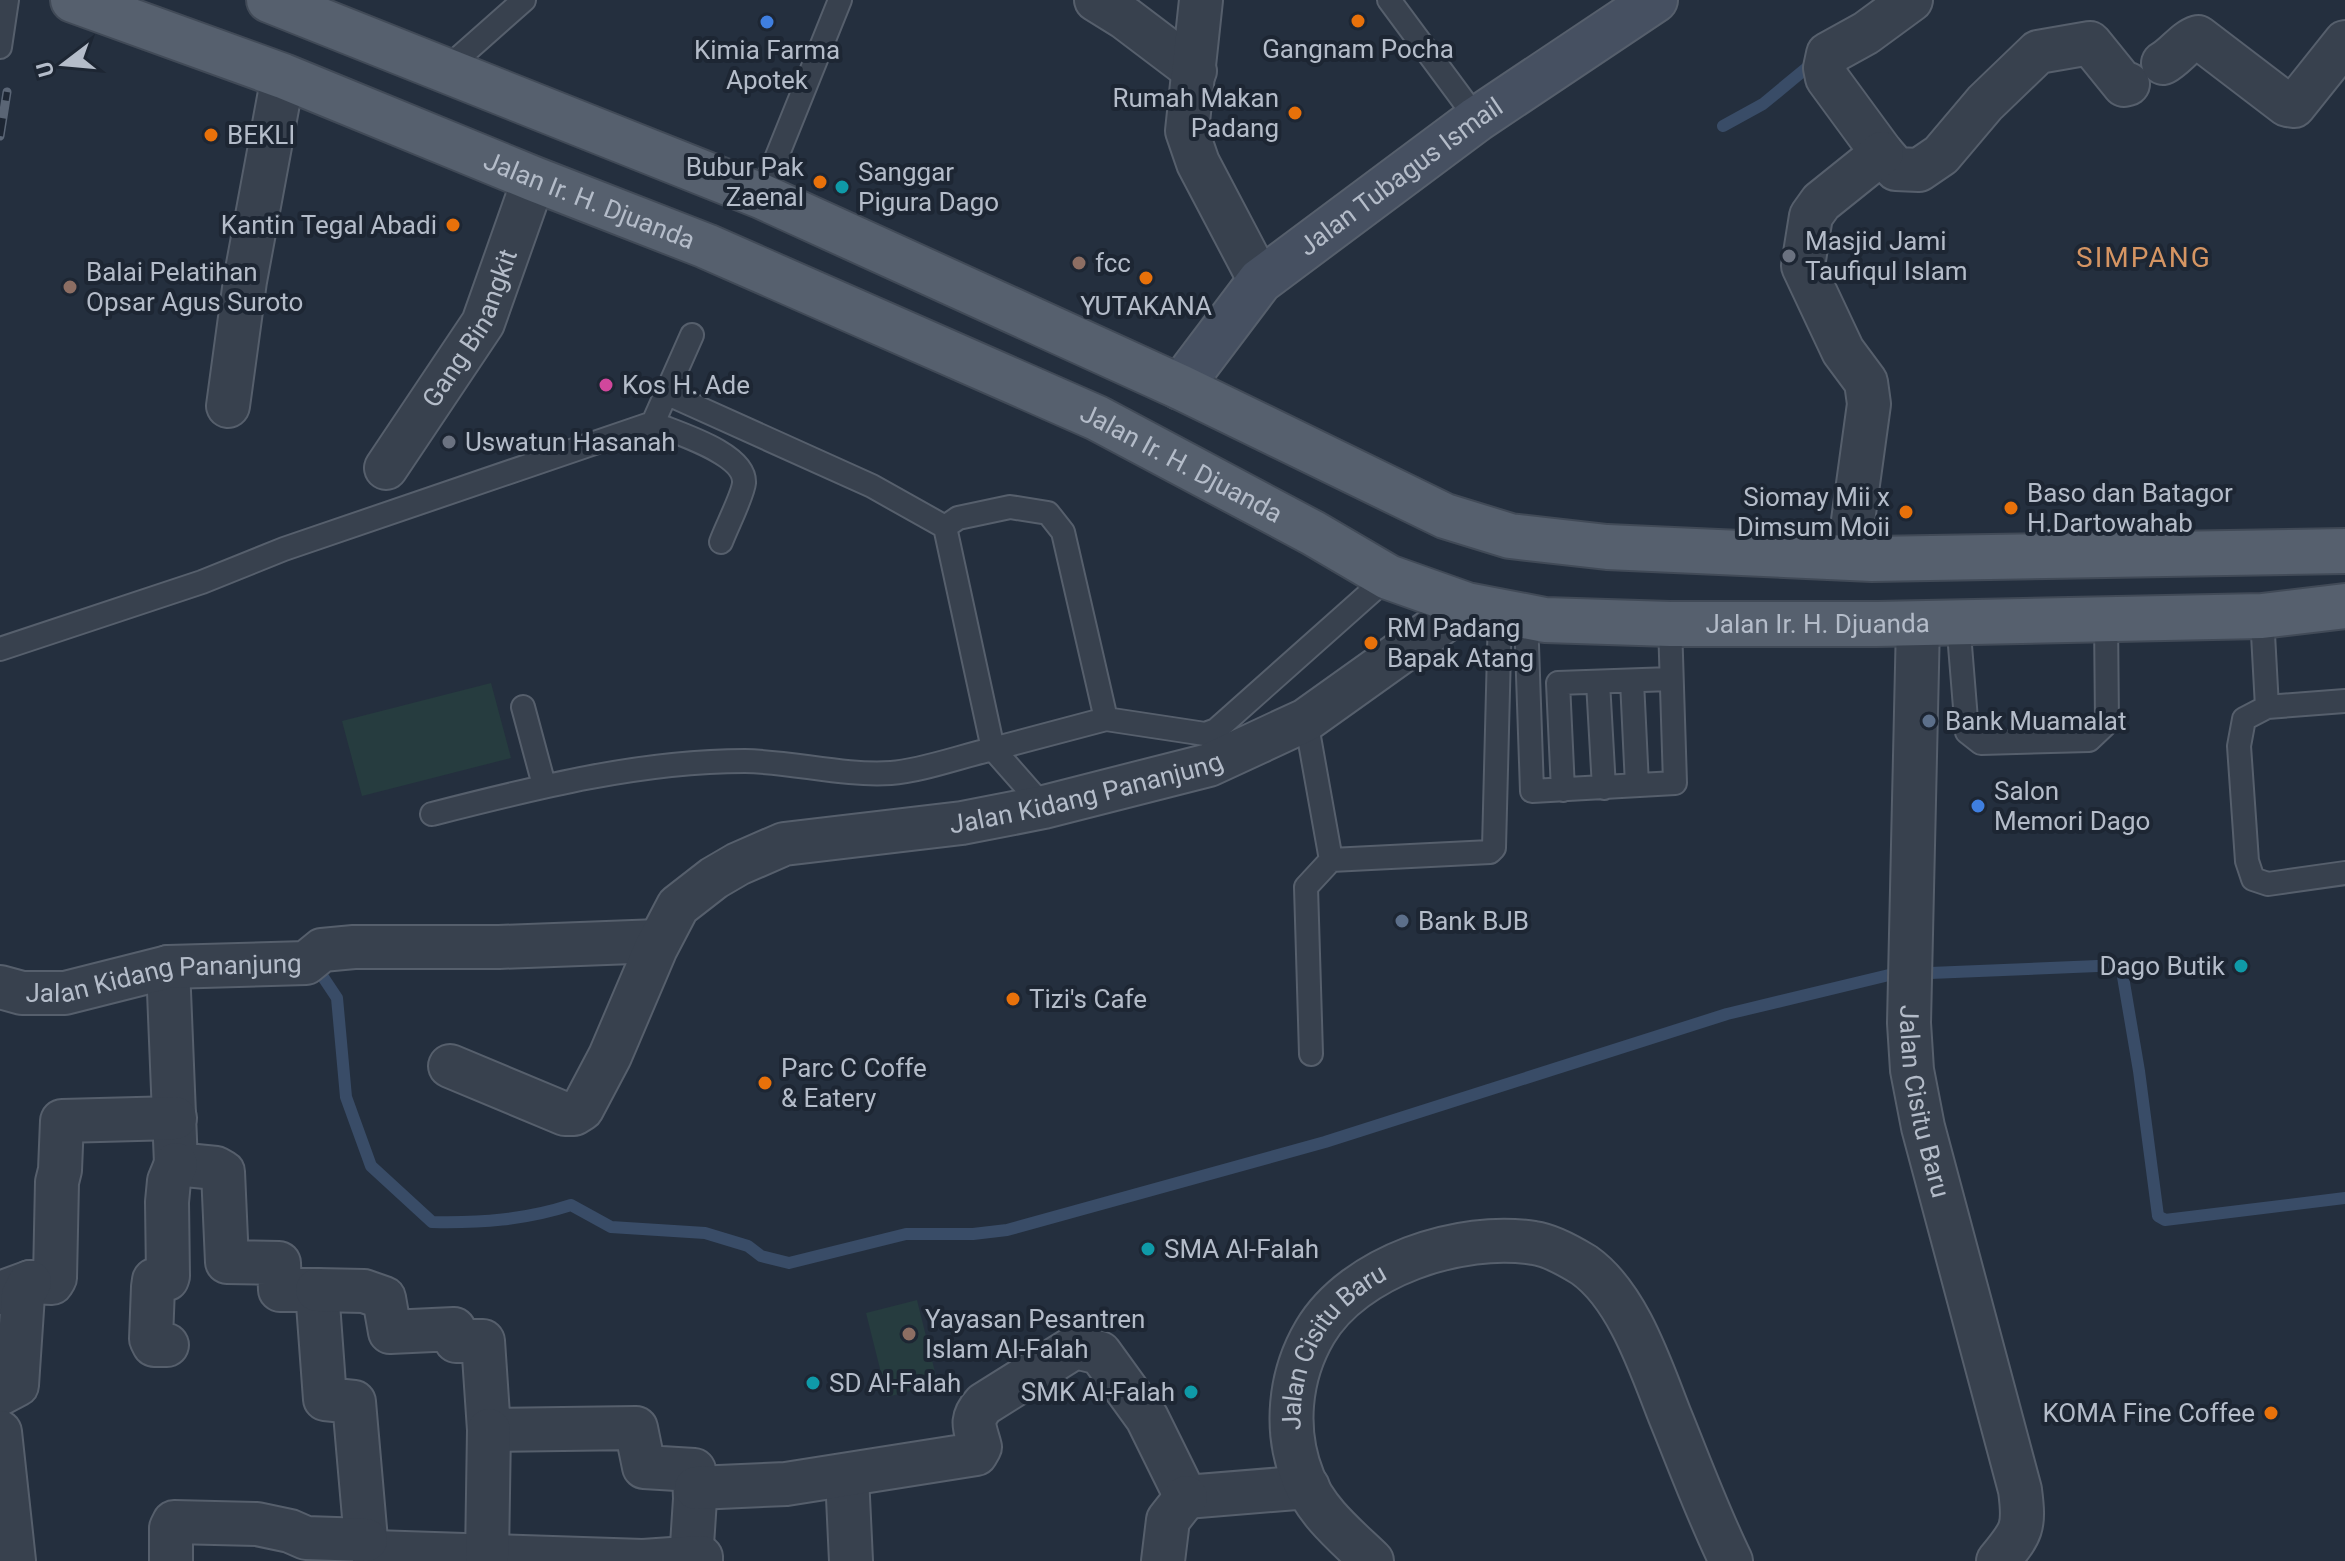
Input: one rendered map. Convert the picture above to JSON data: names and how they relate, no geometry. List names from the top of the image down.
{
  "streets": {
    "main road": ["Jalan Tubagus Ismail", "Jalan Ir. H. Djuanda"],
    "street": ["Gang Binangkit", "Jalan Kidang Pananjung", "Jalan Cisitu Baru"]
  },
  "crossings": [
    ["Jalan Ir. H. Djuanda", "Gang Binangkit"],
    ["Jalan Ir. H. Djuanda", "Jalan Kidang Pananjung"],
    ["Jalan Ir. H. Djuanda", "Jalan Cisitu Baru"]
  ],
  "districts": ["SIMPANG"],
  "places": [
    "Gangnam Pocha",
    "Kimia Farma Apotek",
    "Rumah Makan Padang",
    "BEKLI",
    "Bubur Pak Zaenal",
    "Sanggar Pigura Dago",
    "Kantin Tegal Abadi",
    "Masjid Jami Taufiqul Islam",
    "fcc",
    "YUTAKANA",
    "Balai Pelatihan Opsar Agus Suroto",
    "Kos H. Ade",
    "Uswatun Hasanah",
    "Baso dan Batagor H.Dartowahab",
    "Siomay Mii x Dimsum Moii",
    "RM Padang Bapak Atang",
    "Bank Muamalat",
    "Salon Memori Dago",
    "Bank BJB",
    "Dago Butik",
    "Tizi's Cafe",
    "Parc C Coffe & Eatery",
    "SMA Al-Falah",
    "Yayasan Pesantren Islam Al-Falah",
    "SD Al-Falah",
    "SMK Al-Falah",
    "KOMA Fine Coffee"
  ],
  "north": "left"
}
